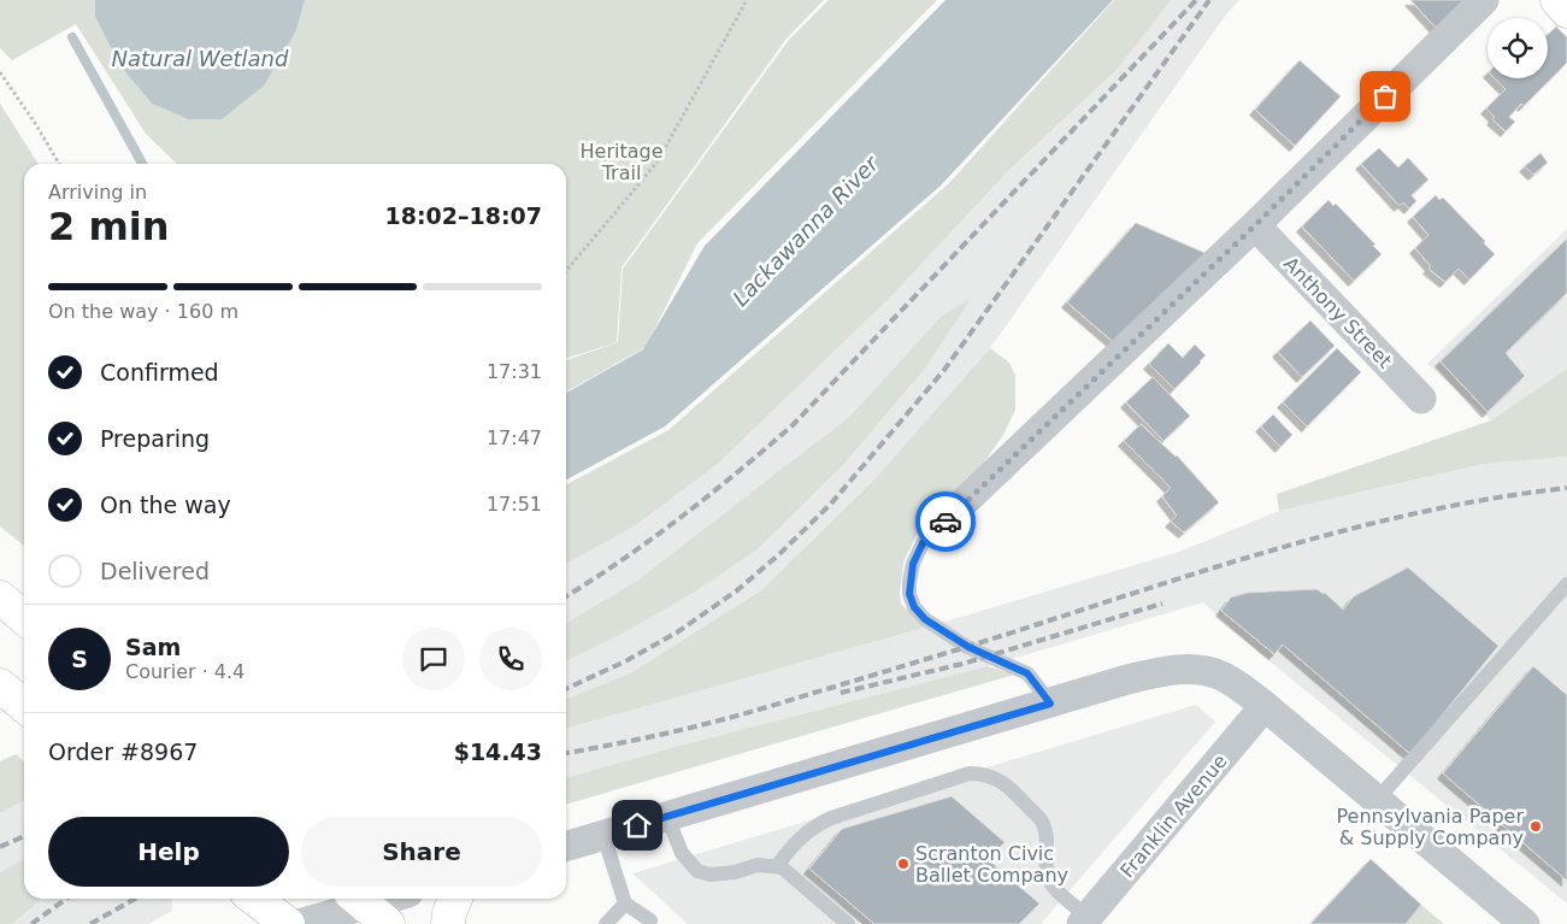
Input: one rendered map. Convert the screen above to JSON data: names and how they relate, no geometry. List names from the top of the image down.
{
  "streets": {
    "street": ["Anthony Street", "Franklin Avenue"]
  },
  "water": ["Natural Wetland", "Lackawanna River"],
  "parks": ["Heritage Trail"],
  "places": ["Pennsylvania Paper & Supply Company", "Scranton Civic Ballet Company"],
  "page": {
    "heading": ["2 min", "Arriving in", "18:02–18:07"],
    "panel": [
      "Sam",
      "Courier · 4.4",
      "Order #8967",
      "$14.43"
    ],
    "bar": "On the way · 160 m",
    "list": [
      ["Confirmed", "17:31"],
      ["Preparing", "17:47"],
      ["On the way", "17:51"],
      "Delivered"
    ],
    "round": "S",
    "buttons": ["Help", "Share"]
  }
}
